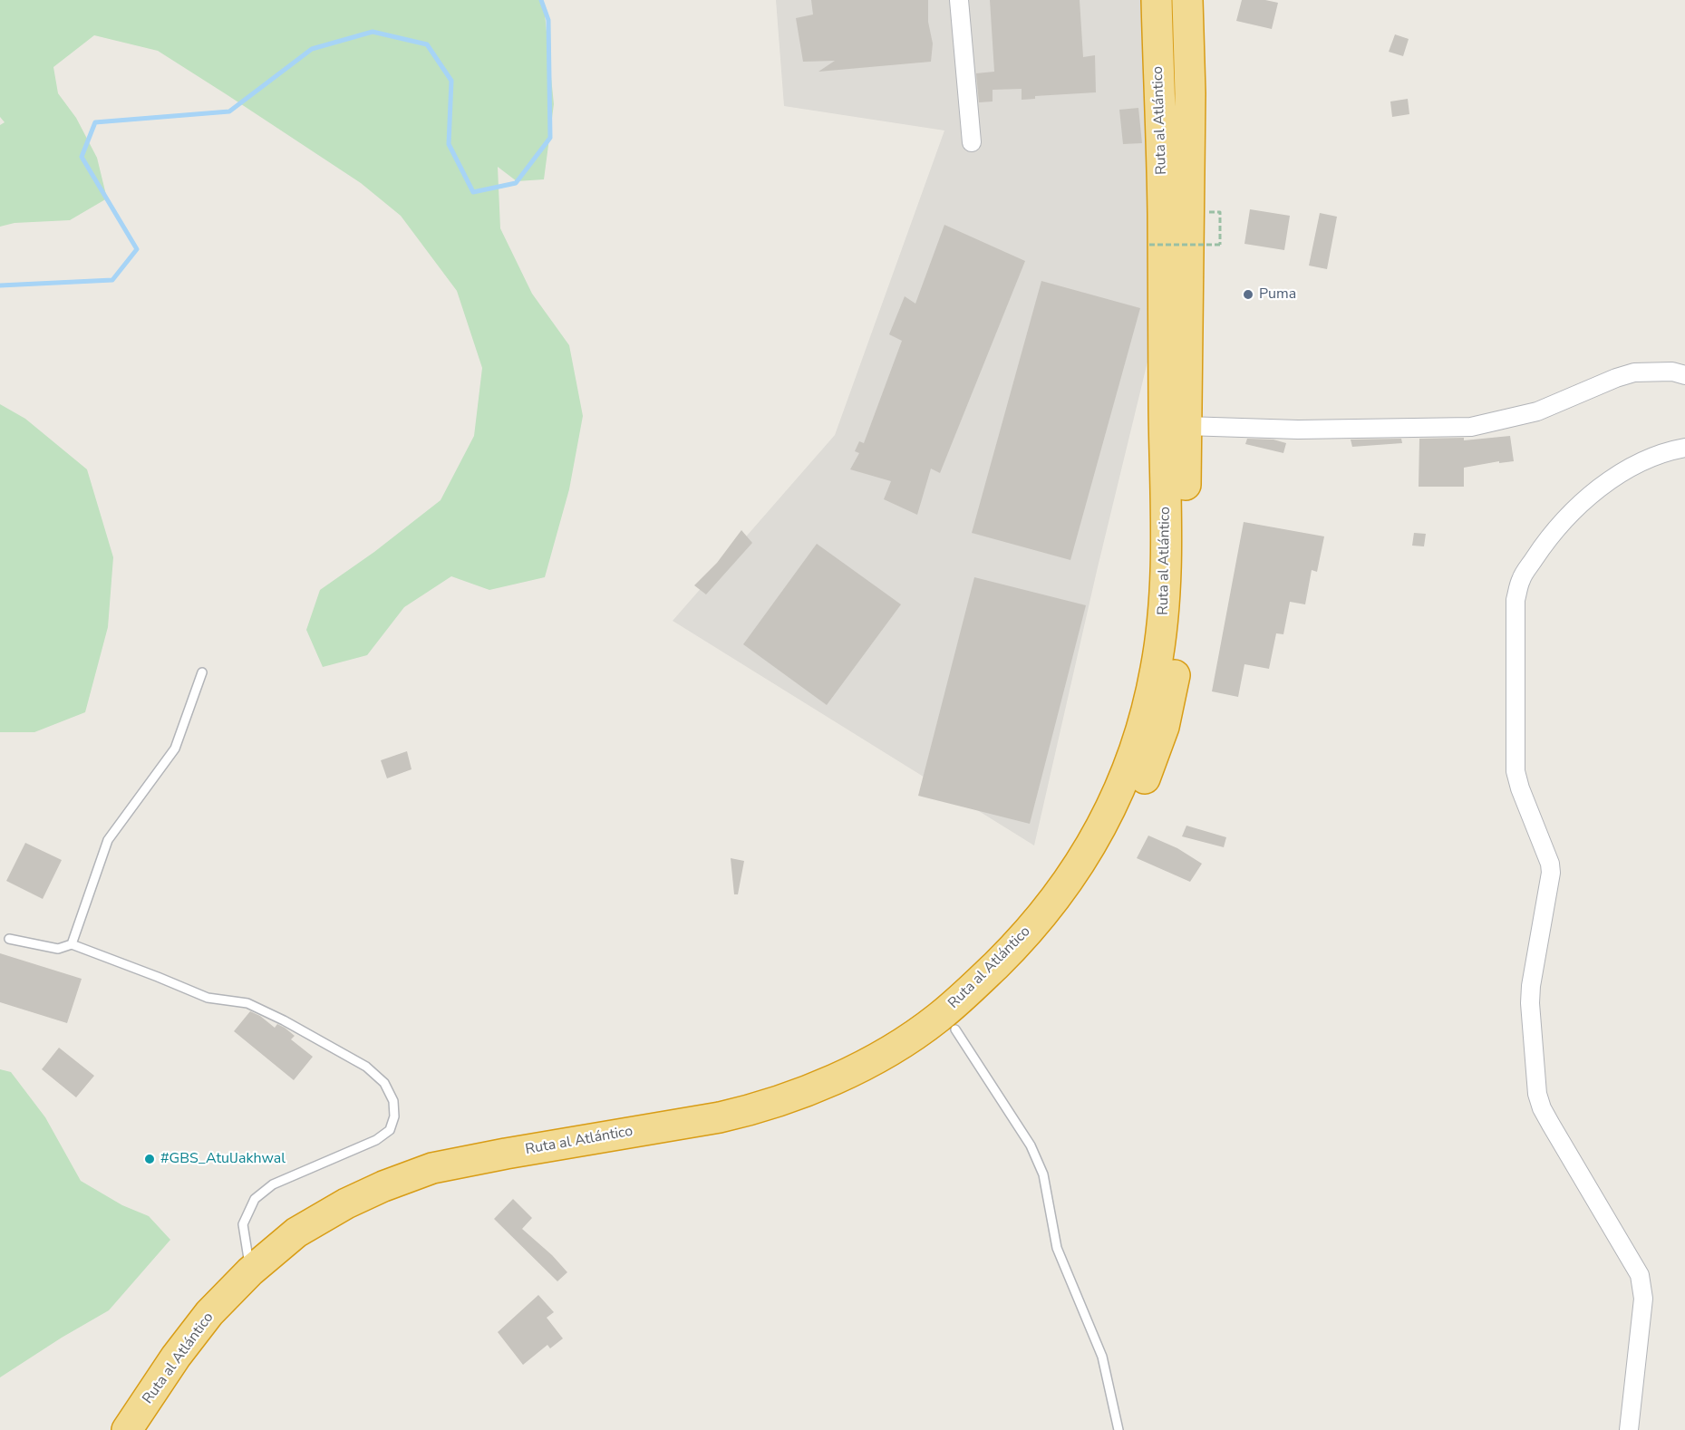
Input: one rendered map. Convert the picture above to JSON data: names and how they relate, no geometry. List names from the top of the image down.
{
  "streets": {
    "highway": ["Ruta al Atlántico"]
  },
  "places": ["Puma", "#GBS_AtulJakhwal"]
}
